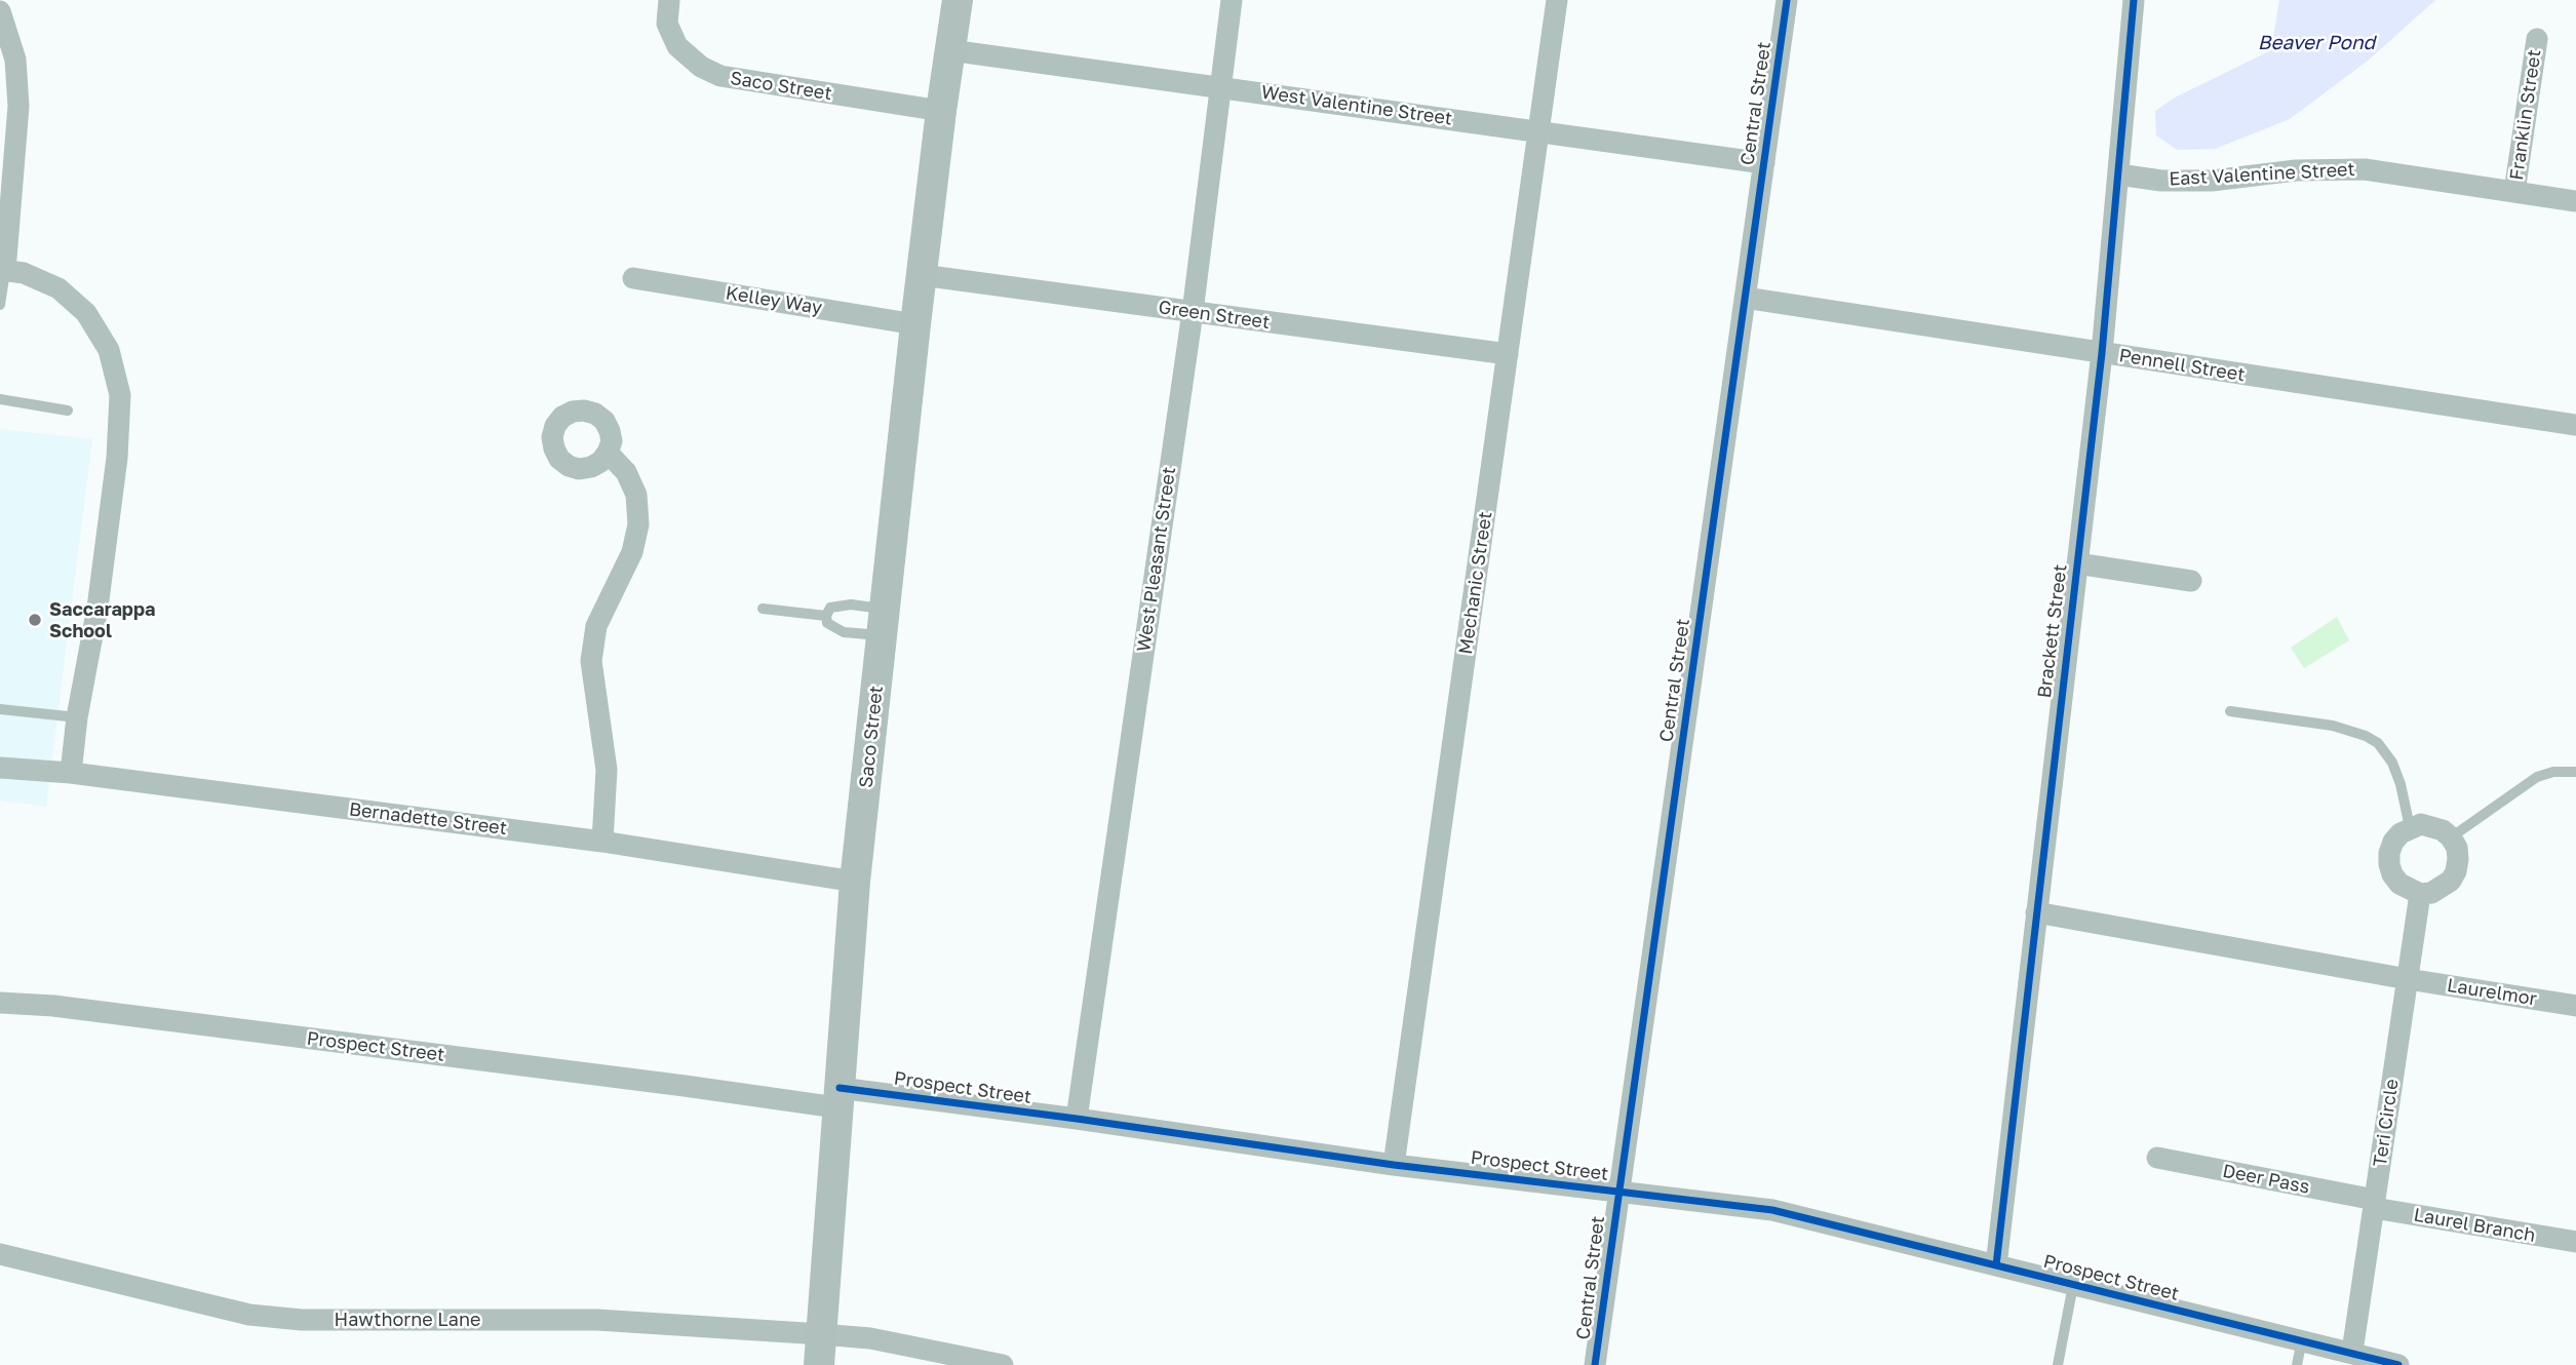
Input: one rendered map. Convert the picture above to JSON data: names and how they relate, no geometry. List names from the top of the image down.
{
  "streets": {
    "main road": ["Saco Street"],
    "street": [
      "Central Street",
      "West Valentine Street",
      "Franklin Street",
      "East Valentine Street",
      "Kelley Way",
      "Green Street",
      "Pennell Street",
      "West Pleasant Street",
      "Mechanic Street",
      "Brackett Street",
      "Bernadette Street",
      "Laurelmor",
      "Prospect Street",
      "Teri Circle",
      "Deer Pass",
      "Laurel Branch",
      "Hawthorne Lane"
    ]
  },
  "crossings": [
    ["Saco Street", "West Valentine Street"],
    ["Saco Street", "Kelley Way"],
    ["Saco Street", "Green Street"],
    ["Saco Street", "Bernadette Street"],
    ["Saco Street", "Prospect Street"],
    ["Saco Street", "Hawthorne Lane"],
    ["Central Street", "West Valentine Street"],
    ["Central Street", "Pennell Street"],
    ["Central Street", "Prospect Street"],
    ["West Valentine Street", "West Pleasant Street"],
    ["West Valentine Street", "Mechanic Street"],
    ["Franklin Street", "East Valentine Street"],
    ["East Valentine Street", "Brackett Street"],
    ["Green Street", "West Pleasant Street"],
    ["Green Street", "Mechanic Street"],
    ["Pennell Street", "Brackett Street"],
    ["West Pleasant Street", "Prospect Street"],
    ["Mechanic Street", "Prospect Street"],
    ["Brackett Street", "Laurelmor"],
    ["Brackett Street", "Prospect Street"],
    ["Laurelmor", "Teri Circle"],
    ["Prospect Street", "Teri Circle"],
    ["Teri Circle", "Deer Pass"],
    ["Teri Circle", "Laurel Branch"],
    ["Deer Pass", "Laurel Branch"]
  ],
  "water": ["Beaver Pond"],
  "places": ["Saccarappa School"]
}
